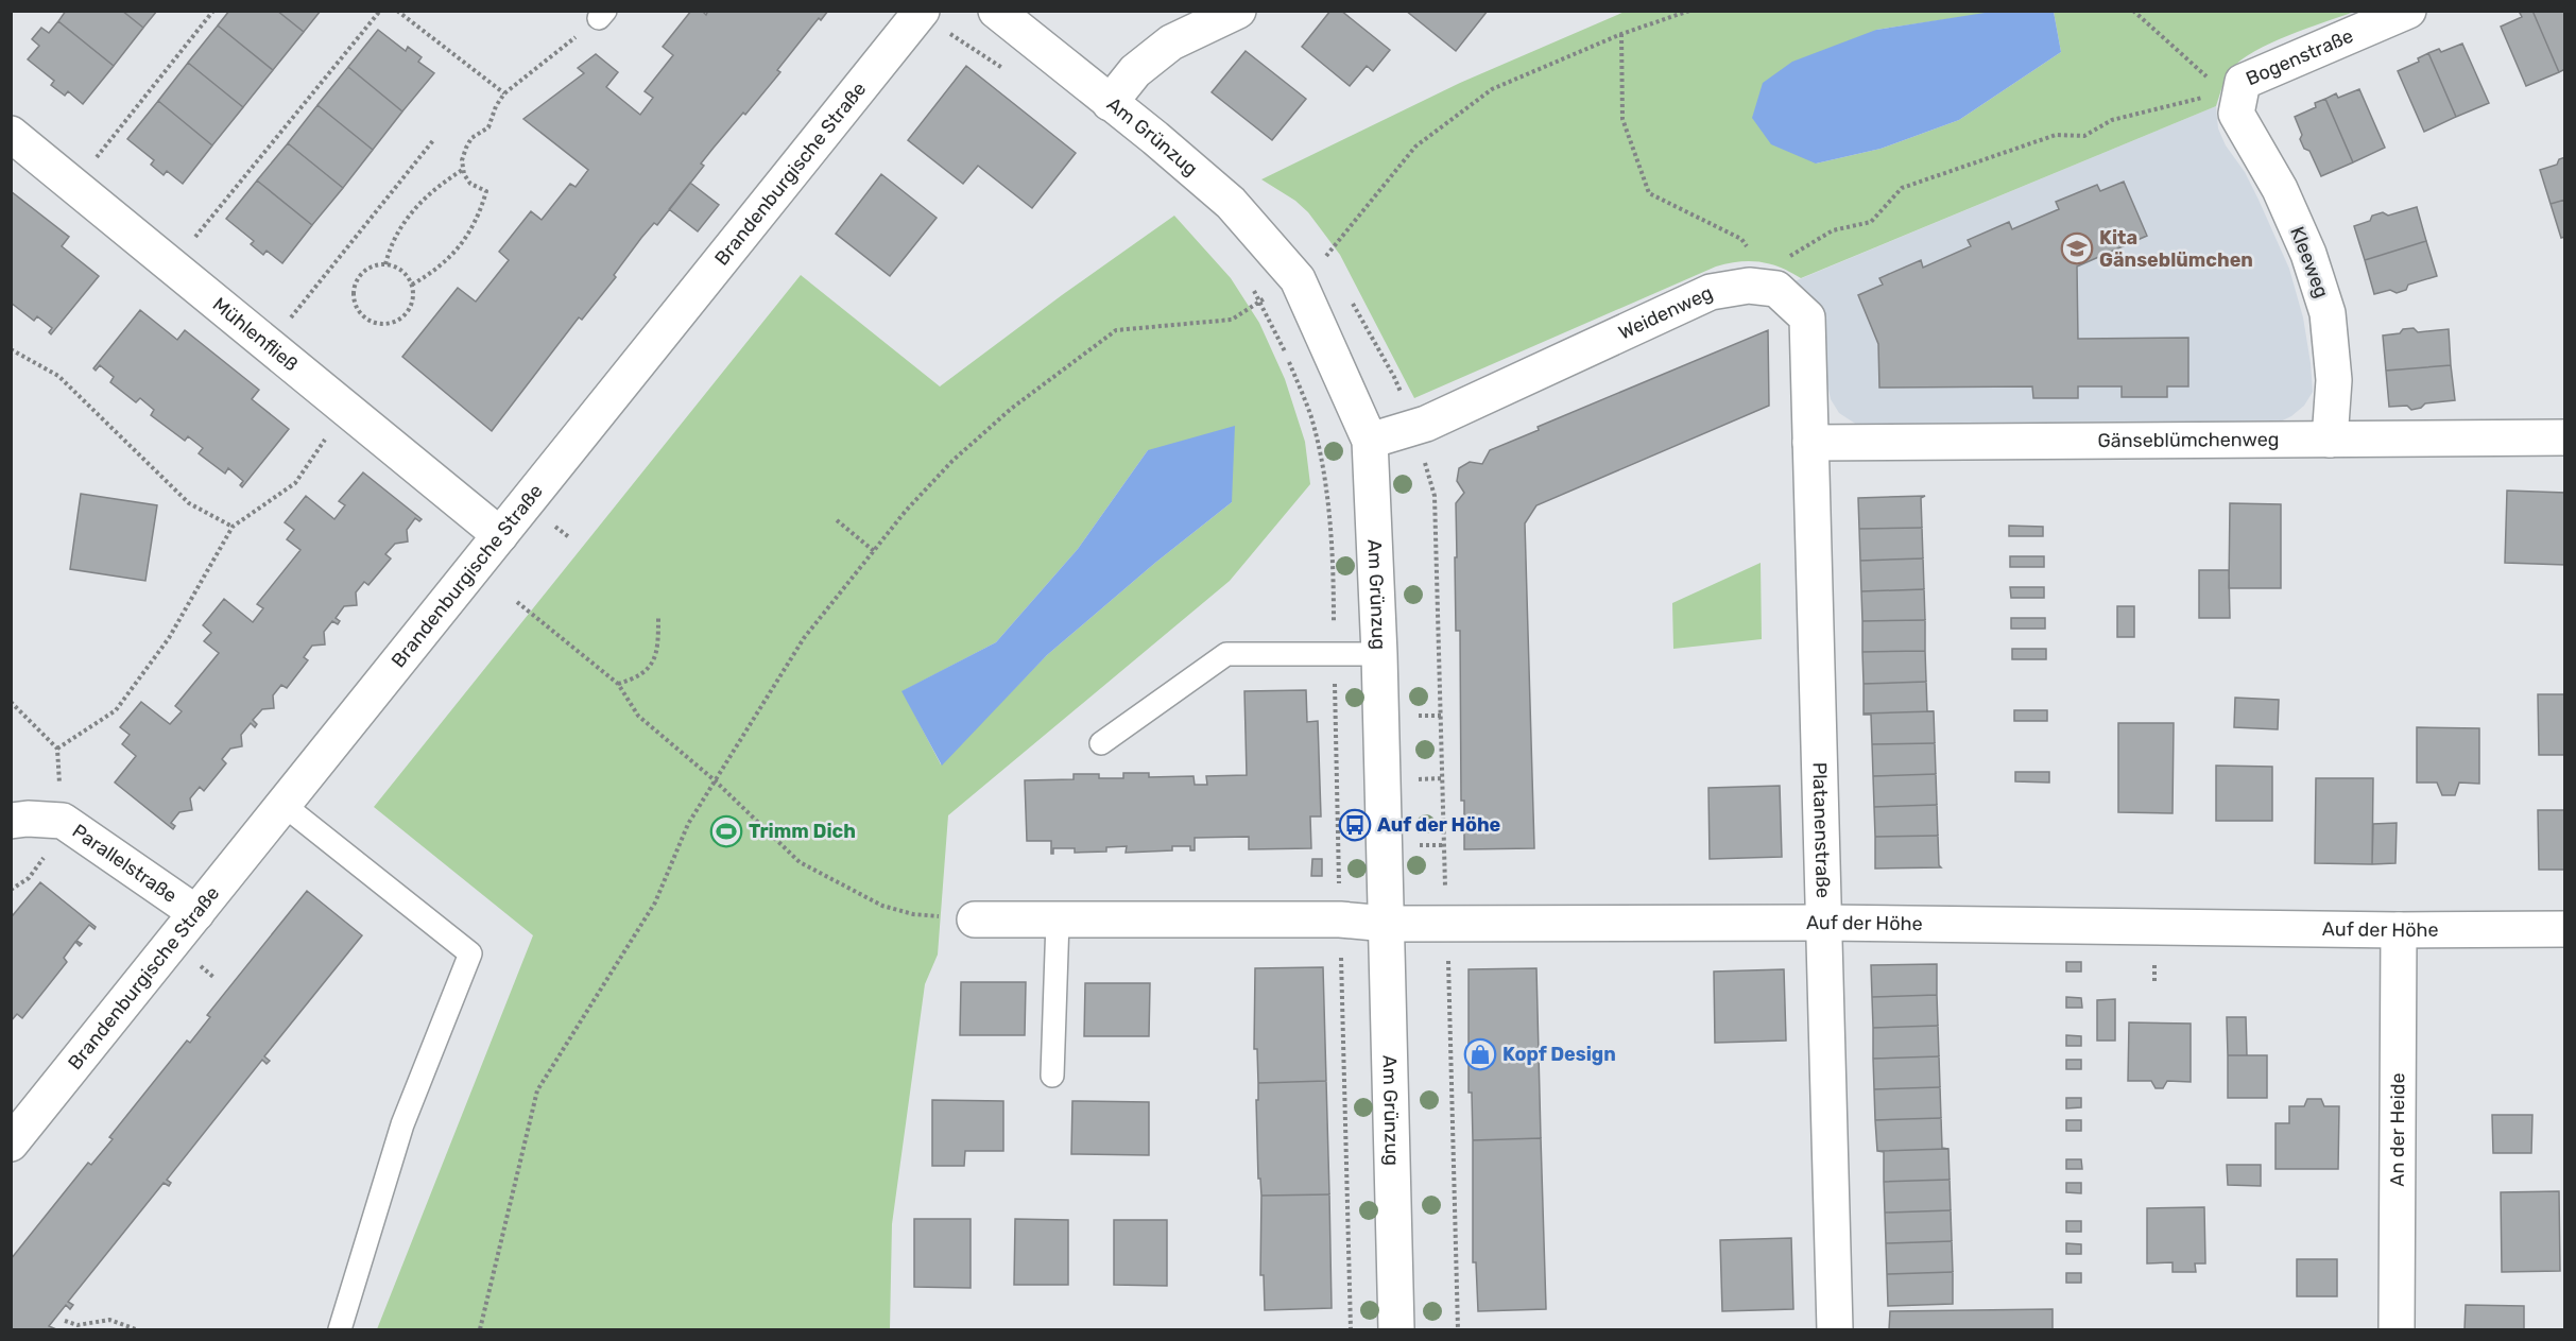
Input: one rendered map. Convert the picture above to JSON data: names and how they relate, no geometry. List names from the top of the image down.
{
  "streets": {
    "street": [
      "Bogenstraße",
      "Am Grünzug",
      "Brandenburgische Straße",
      "Kleeweg",
      "Weidenweg",
      "Mühlenfließ",
      "Gänseblümchenweg",
      "Platanenstraße",
      "Parallelstraße",
      "Auf der Höhe",
      "An der Heide"
    ]
  },
  "crossings": [
    ["Bogenstraße", "Kleeweg"],
    ["Am Grünzug", "Weidenweg"],
    ["Am Grünzug", "Auf der Höhe"],
    ["Brandenburgische Straße", "Mühlenfließ"],
    ["Brandenburgische Straße", "Parallelstraße"],
    ["Kleeweg", "Gänseblümchenweg"],
    ["Gänseblümchenweg", "Platanenstraße"],
    ["Platanenstraße", "Auf der Höhe"],
    ["Auf der Höhe", "An der Heide"]
  ],
  "places": {
    "school or university": ["Kita Gänseblümchen"],
    "bus stop": ["Auf der Höhe"],
    "sports": ["Trimm Dich"],
    "shop": ["Kopf Design"]
  }
}
